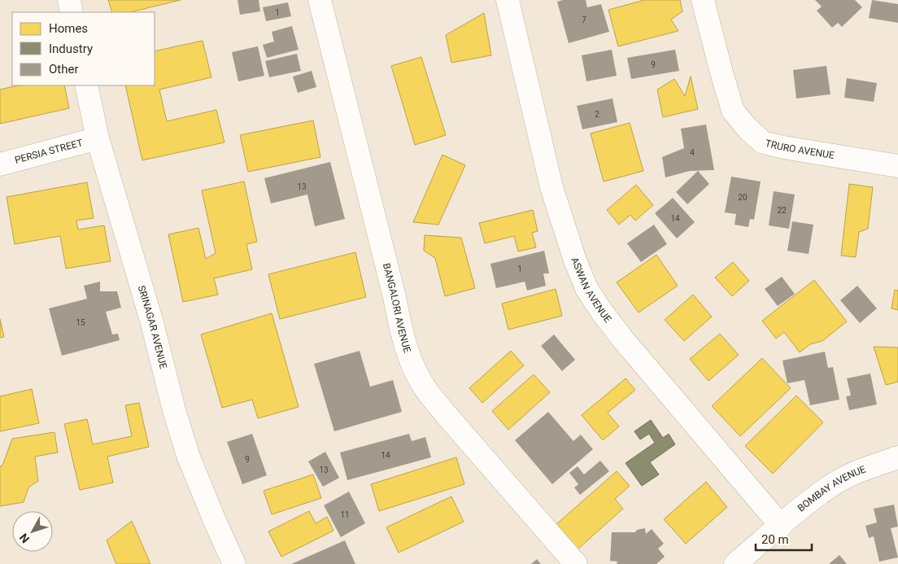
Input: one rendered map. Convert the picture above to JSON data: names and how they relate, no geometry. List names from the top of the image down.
{
  "streets": {
    "street": [
      "TRURO AVENUE",
      "PERSIA STREET",
      "ASWAN AVENUE",
      "BANGALORI AVENUE",
      "SRINAGAR AVENUE",
      "BOMBAY AVENUE"
    ]
  },
  "crossings": [
    ["PERSIA STREET", "SRINAGAR AVENUE"],
    ["ASWAN AVENUE", "BOMBAY AVENUE"]
  ],
  "house_numbers": [
    "1",
    "7",
    "9",
    "2",
    "4",
    "13",
    "20",
    "22",
    "14",
    "1",
    "15",
    "14",
    "9",
    "13",
    "11"
  ],
  "legend": ["Homes", "Industry", "Other"],
  "scale_bar": "20 m",
  "north": "bottom left"
}
